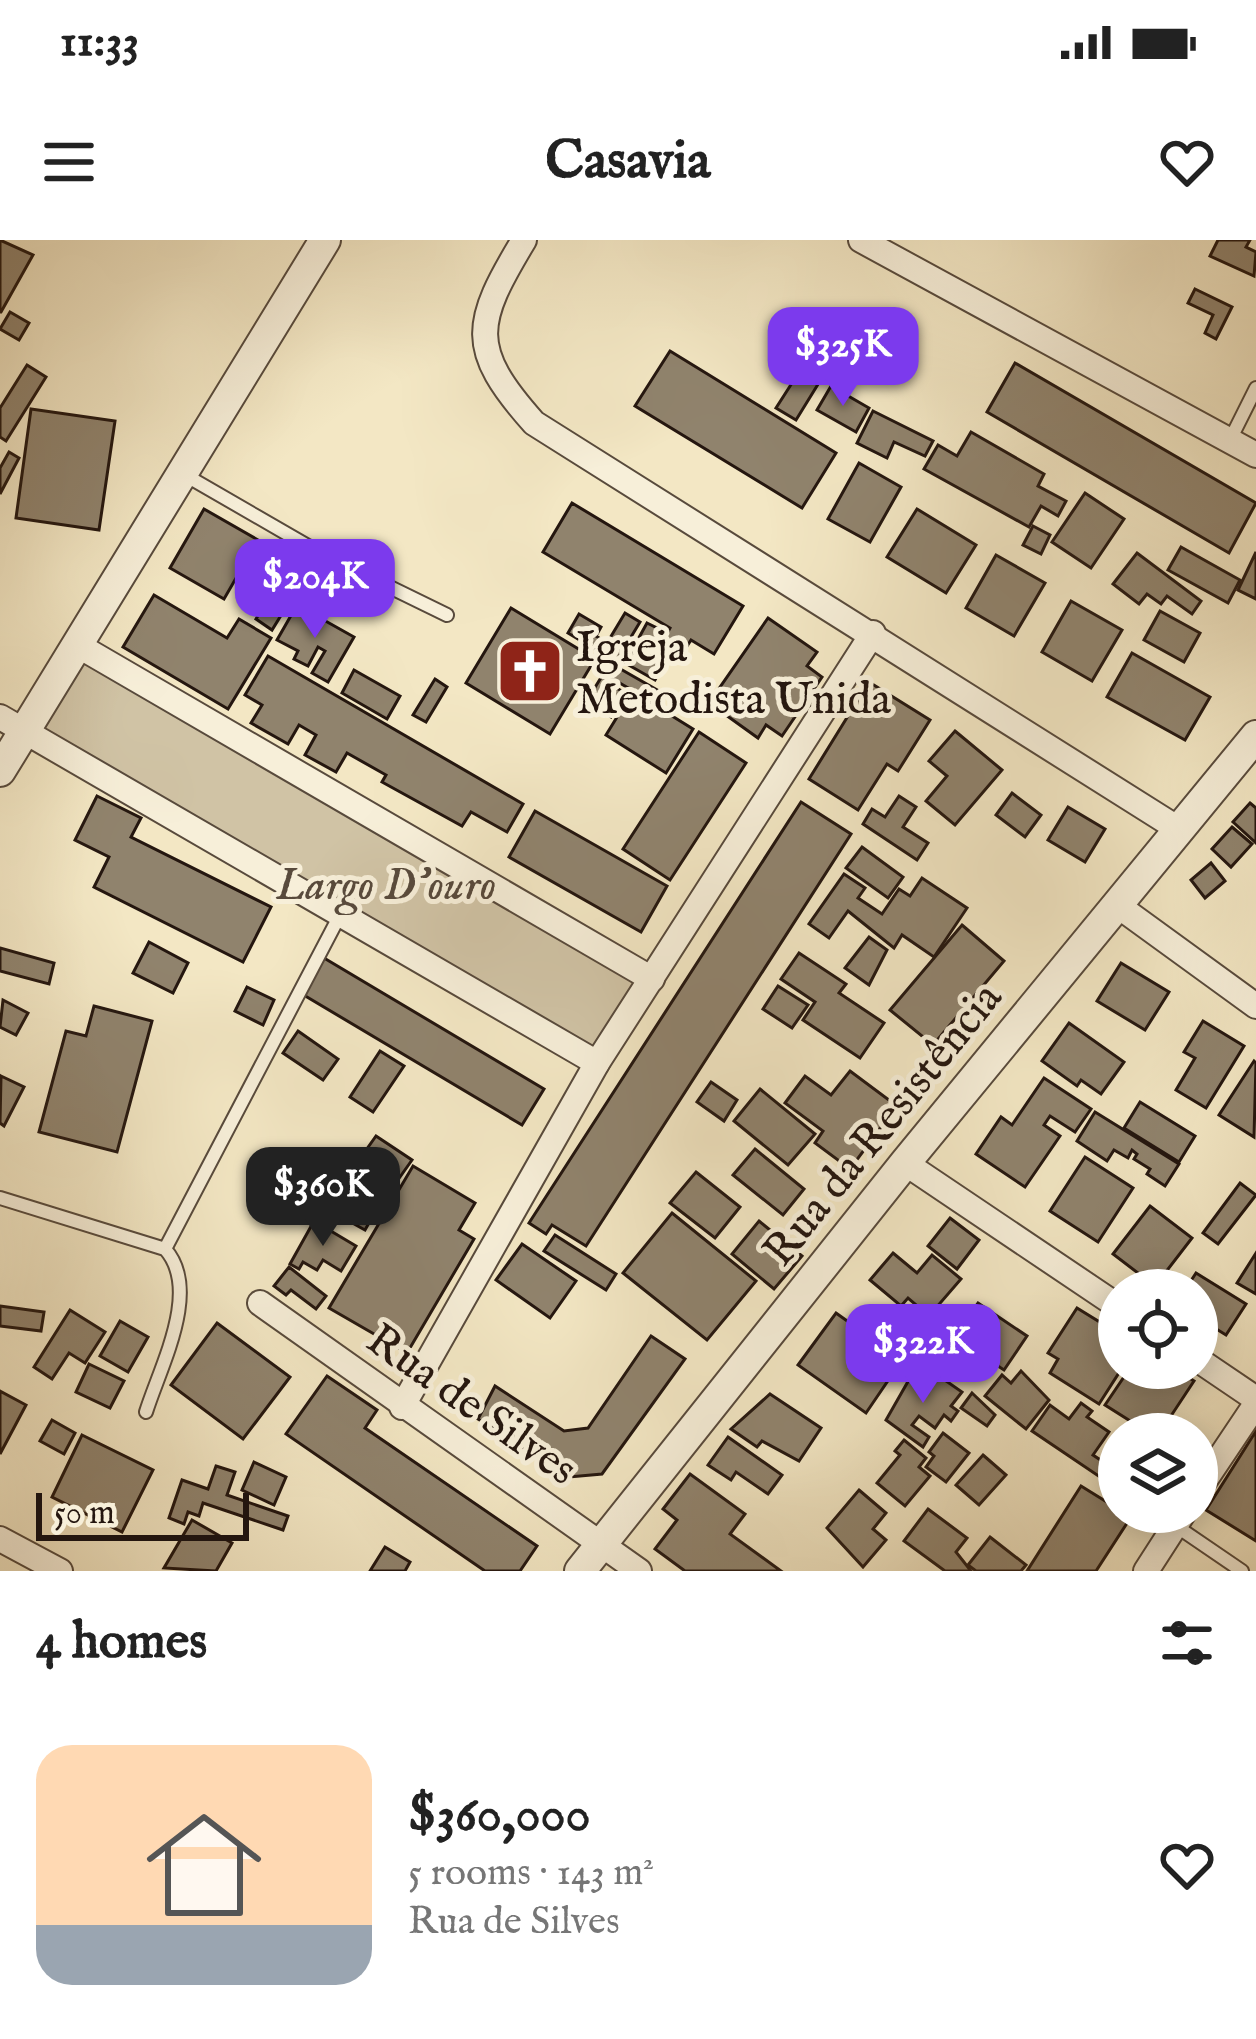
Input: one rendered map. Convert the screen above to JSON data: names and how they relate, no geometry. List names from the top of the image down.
{
  "streets": {
    "street": ["Rua da Resistência", "Rua de Silves"]
  },
  "crossings": [
    ["Rua da Resistência", "Rua de Silves"]
  ],
  "parks": ["Largo D'ouro"],
  "places": {
    "church": ["Igreja Metodista Unida"]
  },
  "scale_bar": "50 m",
  "page": {
    "status": "11:33",
    "header": "Casavia",
    "price": [
      "$325K",
      "$204K",
      "$360K",
      "$322K"
    ],
    "scale": "50 m",
    "heading": "4 homes",
    "list": [
      {
        "name": "$360,000",
        "note": "5 rooms · 143 m² · Rua de Silves"
      }
    ]
  }
}
